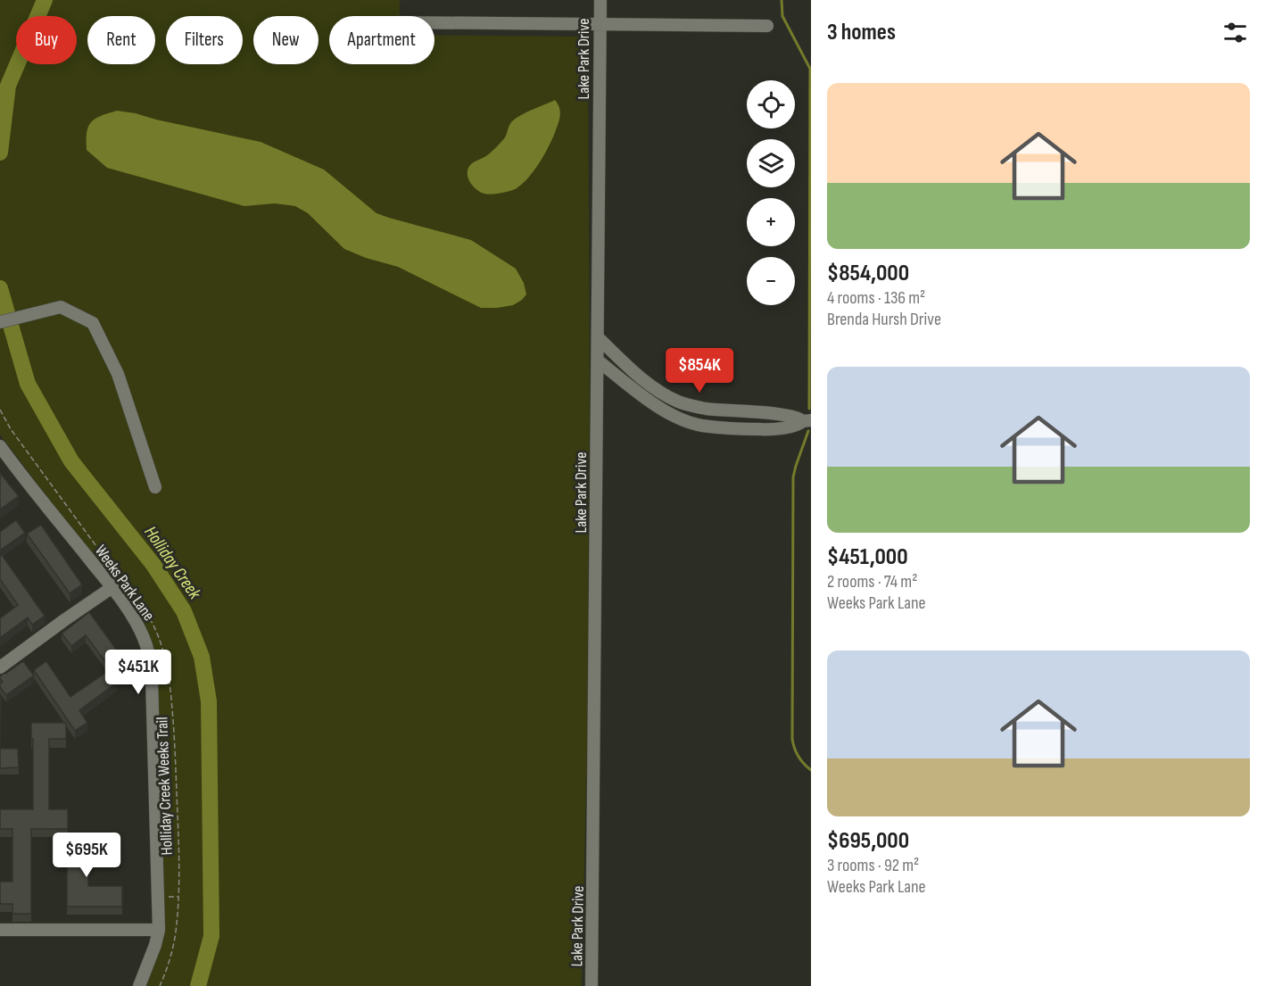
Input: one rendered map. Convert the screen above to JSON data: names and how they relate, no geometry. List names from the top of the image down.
{
  "streets": {
    "street": ["Lake Park Drive", "Weeks Park Lane"],
    "path": ["Holliday Creek Weeks Trail"]
  },
  "water": ["Holliday Creek"],
  "page": {
    "heading": "3 homes",
    "chip": [
      "Buy",
      "Rent",
      "Filters",
      "New",
      "Apartment"
    ],
    "list": [
      {
        "name": "$854,000",
        "note": "4 rooms · 136 m² · Brenda Hursh Drive"
      },
      {
        "name": "$451,000",
        "note": "2 rooms · 74 m² · Weeks Park Lane"
      },
      {
        "name": "$695,000",
        "note": "3 rooms · 92 m² · Weeks Park Lane"
      }
    ],
    "map_buttons": ["+", "−"],
    "price": ["$854K", "$451K", "$695K"]
  }
}
